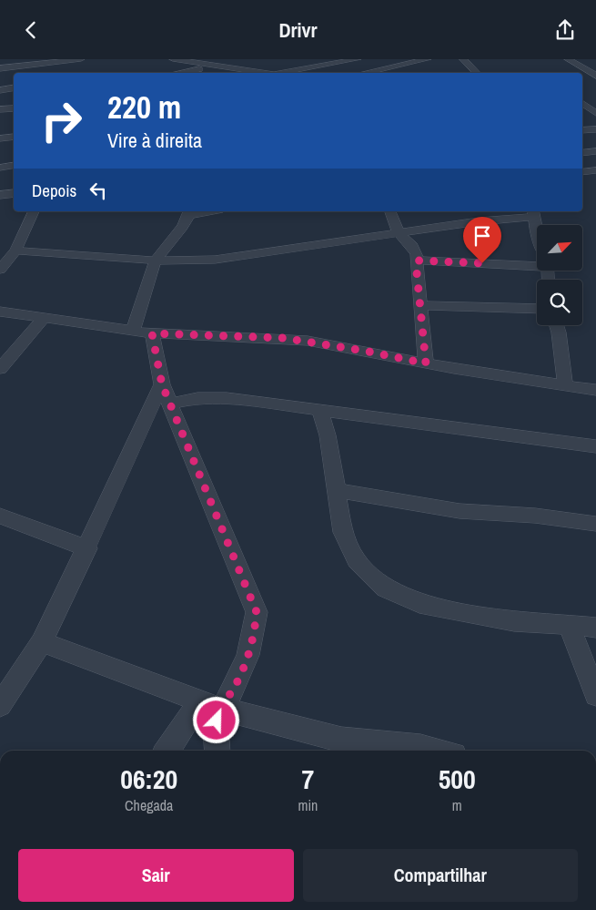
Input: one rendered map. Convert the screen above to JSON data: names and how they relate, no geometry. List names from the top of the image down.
{
  "north": "top right",
  "page": {
    "header": "Drivr",
    "turn": ["220 m", "Vire à direita"],
    "then": "Depois",
    "eta": [
      "06:20",
      "Chegada",
      "7",
      "min",
      "500",
      "m"
    ],
    "buttons": ["Sair", "Compartilhar"]
  }
}
